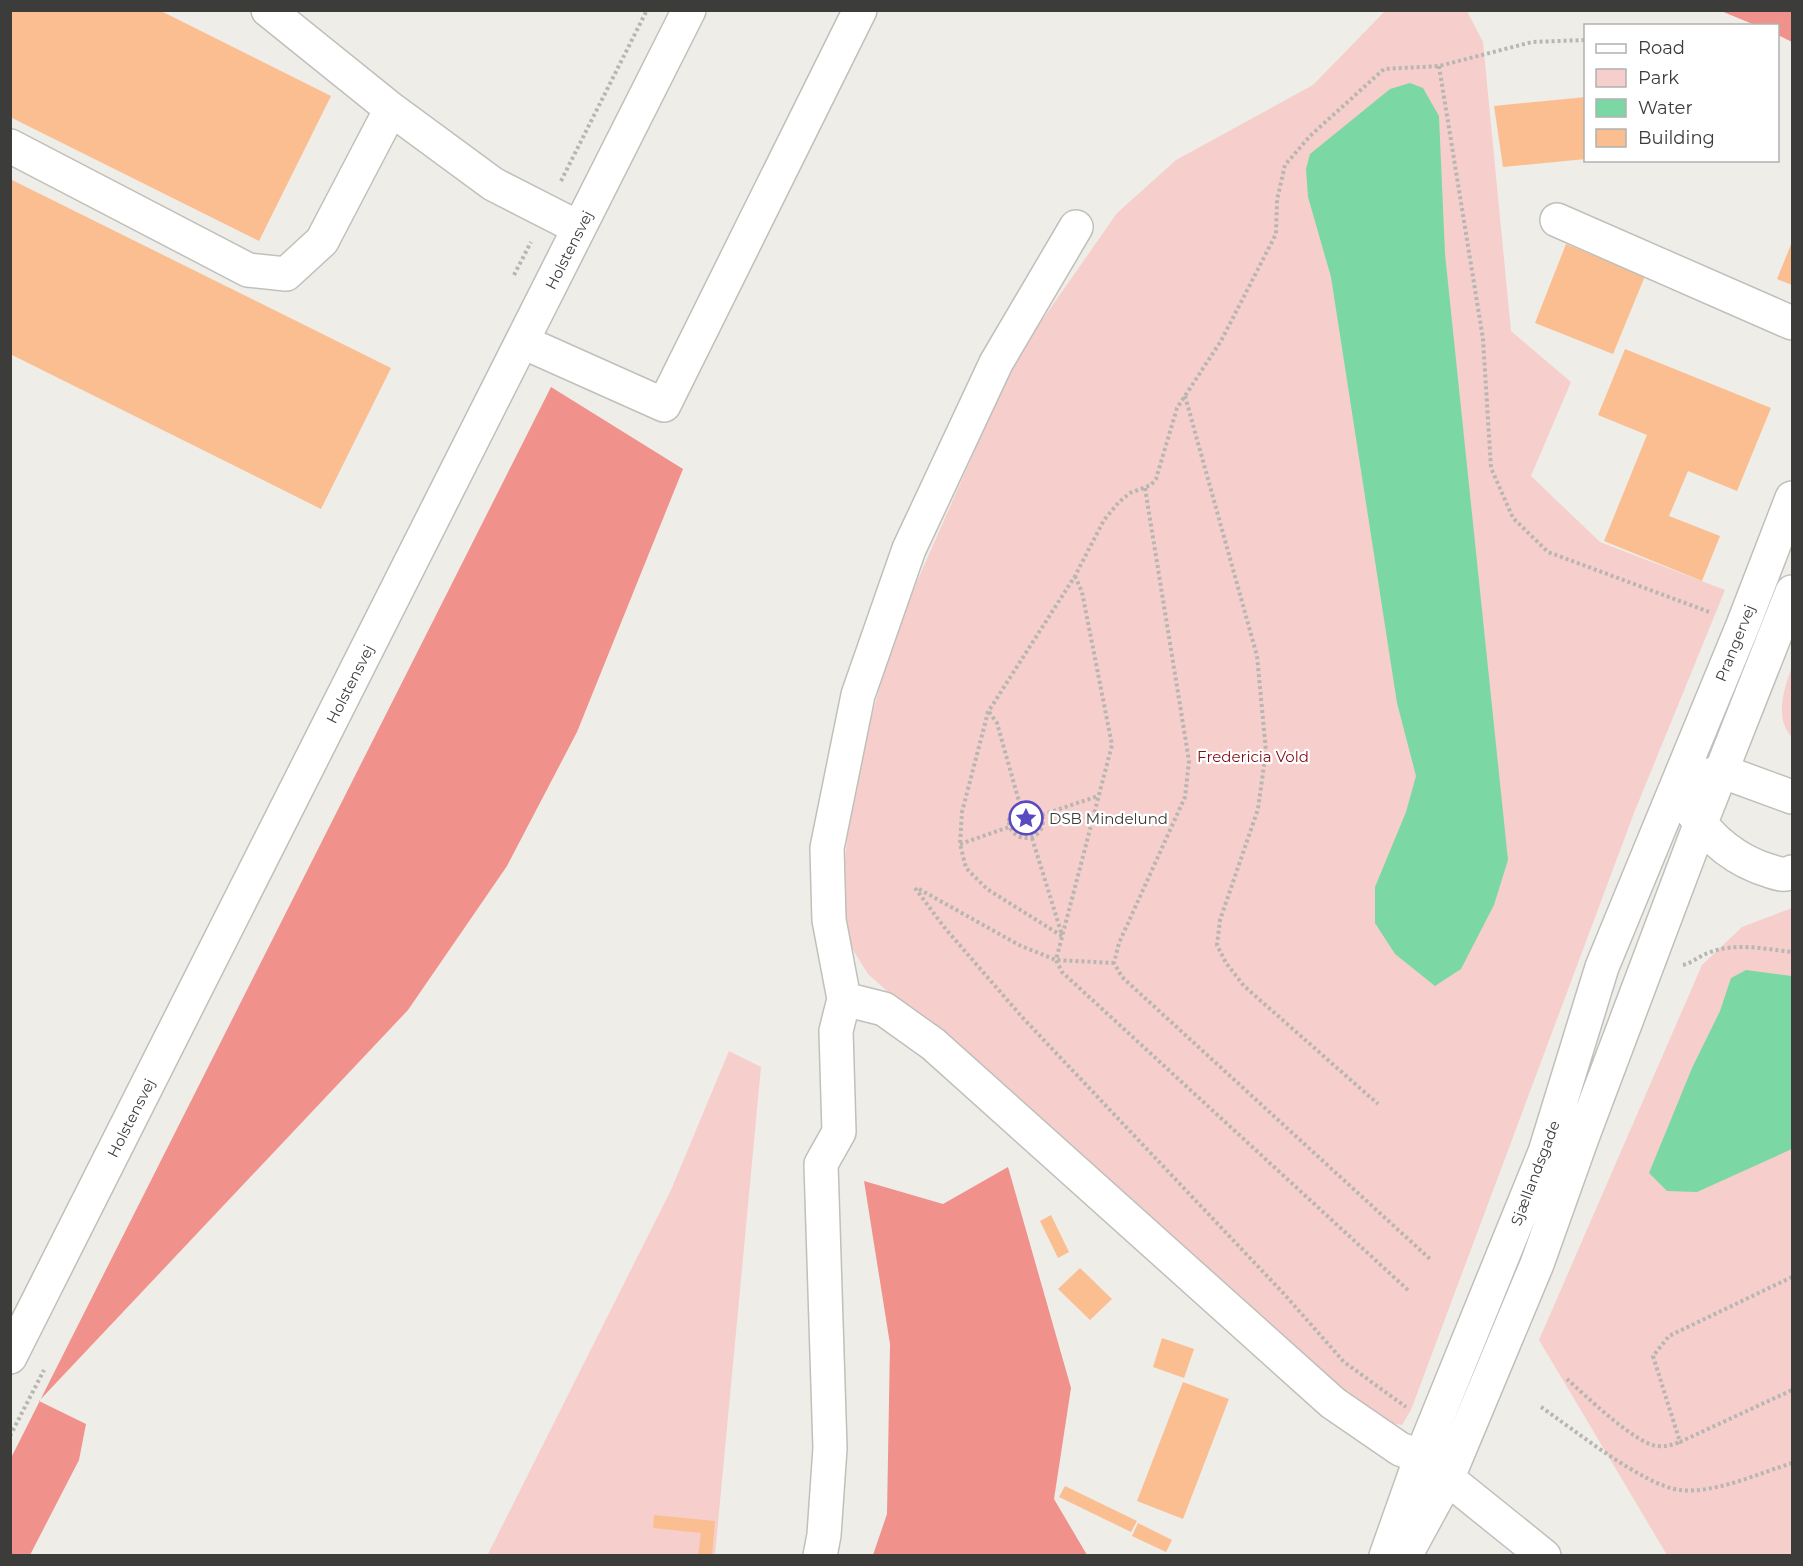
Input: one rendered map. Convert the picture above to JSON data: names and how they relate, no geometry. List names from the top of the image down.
{
  "streets": {
    "street": ["Holstensvej", "Prangervej", "Sjællandsgade"]
  },
  "crossings": [
    ["Prangervej", "Sjællandsgade"]
  ],
  "parks": ["Fredericia Vold"],
  "places": {
    "place": ["DSB Mindelund"]
  },
  "legend": [
    "Road",
    "Park",
    "Water",
    "Building"
  ]
}
